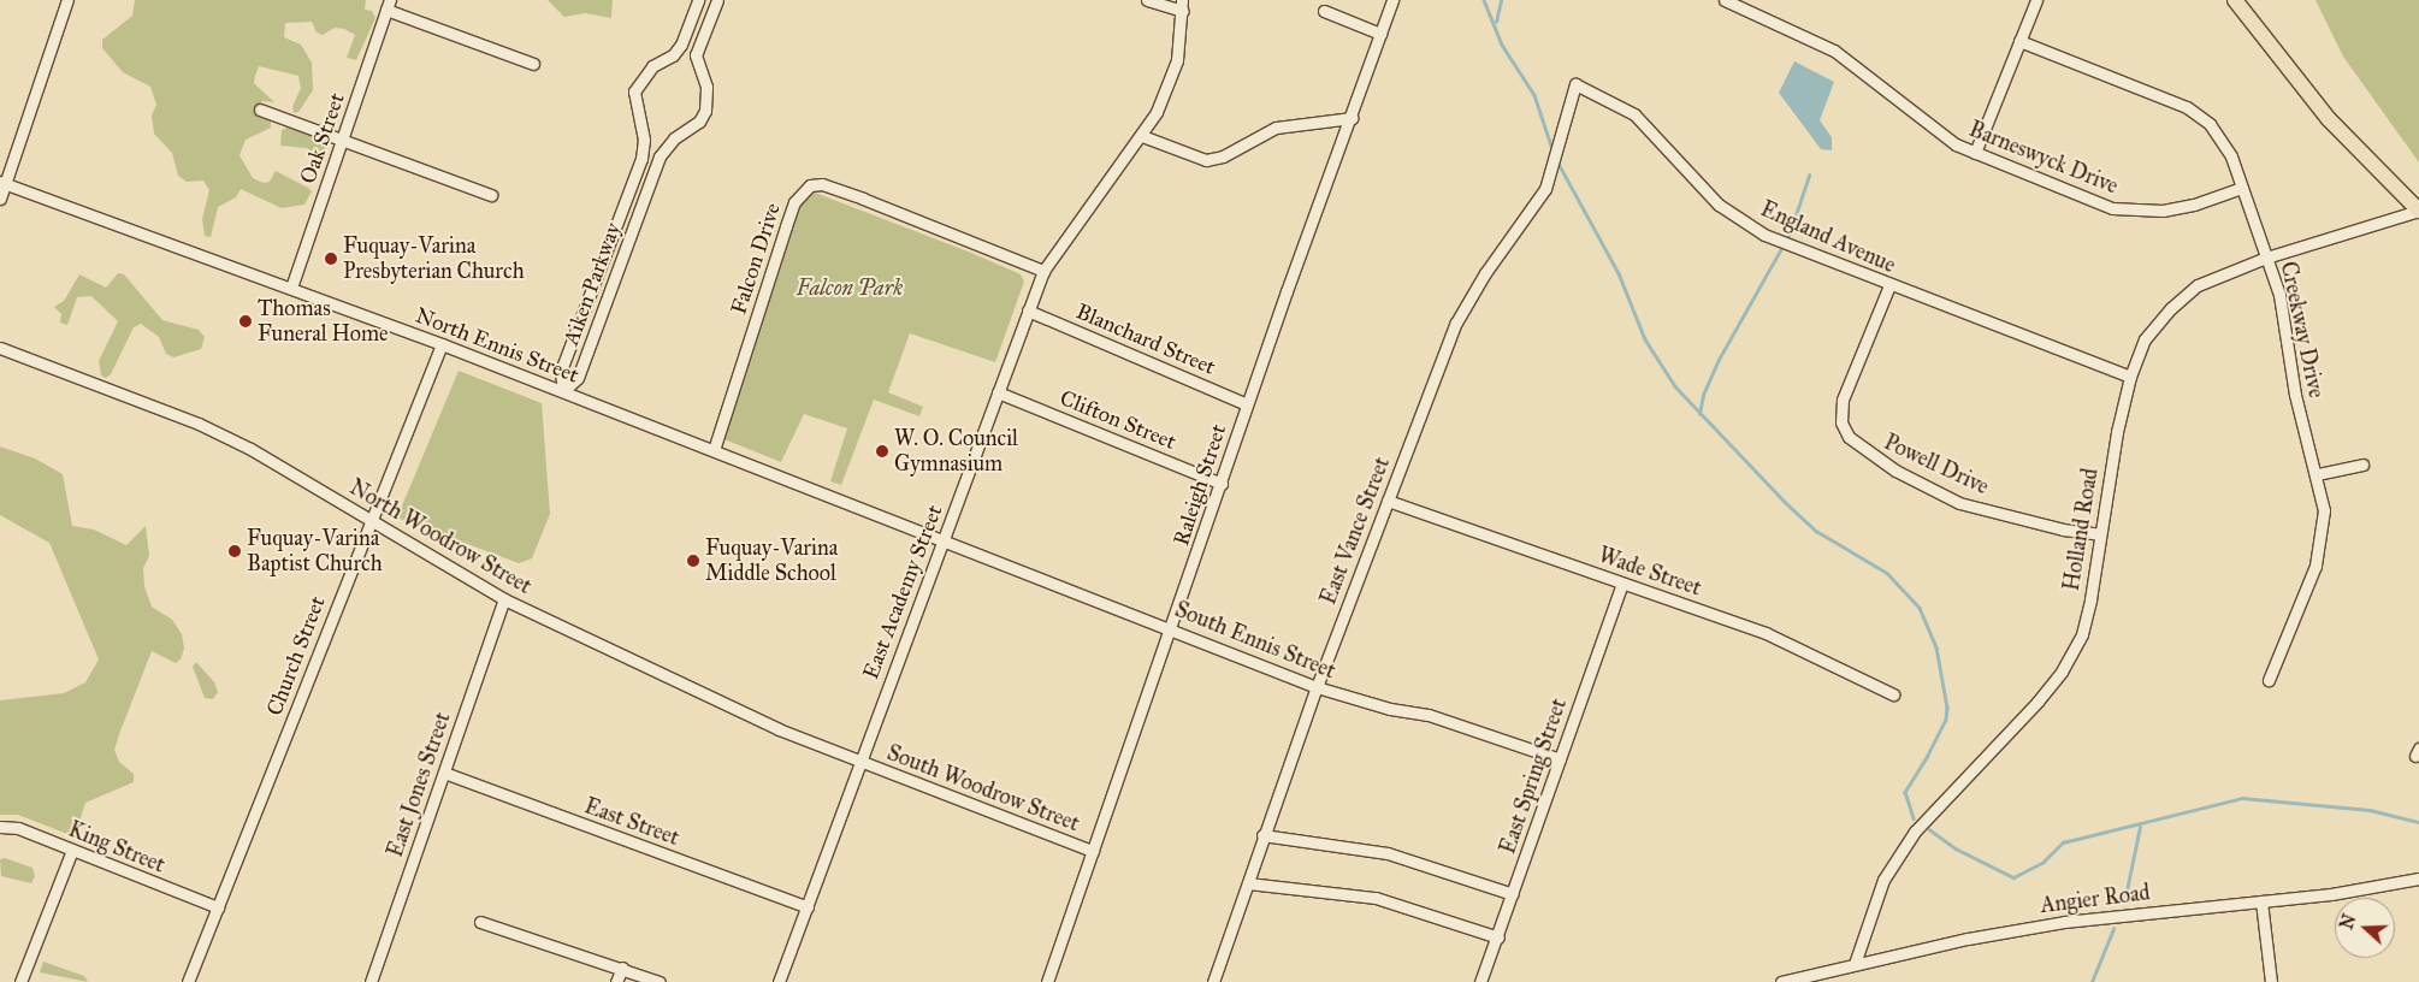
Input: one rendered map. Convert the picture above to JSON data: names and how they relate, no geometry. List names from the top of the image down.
{
  "streets": {
    "street": [
      "Oak Street",
      "Barneswyck Drive",
      "England Avenue",
      "Falcon Drive",
      "Aiken Parkway",
      "Creekway Drive",
      "Blanchard Street",
      "North Ennis Street",
      "Clifton Street",
      "Powell Drive",
      "Raleigh Street",
      "Holland Road",
      "East Vance Street",
      "North Woodrow Street",
      "Wade Street",
      "East Academy Street",
      "South Ennis Street",
      "Church Street",
      "East Spring Street",
      "East Jones Street",
      "South Woodrow Street",
      "East Street",
      "King Street",
      "Angier Road"
    ]
  },
  "crossings": [
    ["Oak Street", "North Ennis Street"],
    ["Barneswyck Drive", "Creekway Drive"],
    ["England Avenue", "Powell Drive"],
    ["England Avenue", "Holland Road"],
    ["England Avenue", "East Vance Street"],
    ["Falcon Drive", "North Ennis Street"],
    ["Falcon Drive", "East Academy Street"],
    ["Aiken Parkway", "North Ennis Street"],
    ["Creekway Drive", "Holland Road"],
    ["Blanchard Street", "Raleigh Street"],
    ["Blanchard Street", "East Academy Street"],
    ["North Ennis Street", "East Academy Street"],
    ["North Ennis Street", "South Ennis Street"],
    ["North Ennis Street", "Church Street"],
    ["Clifton Street", "Raleigh Street"],
    ["Clifton Street", "East Academy Street"],
    ["Powell Drive", "Holland Road"],
    ["Raleigh Street", "South Ennis Street"],
    ["Raleigh Street", "South Woodrow Street"],
    ["Holland Road", "Angier Road"],
    ["East Vance Street", "Wade Street"],
    ["East Vance Street", "South Ennis Street"],
    ["North Woodrow Street", "East Academy Street"],
    ["North Woodrow Street", "Church Street"],
    ["North Woodrow Street", "East Jones Street"],
    ["North Woodrow Street", "South Woodrow Street"],
    ["Wade Street", "East Spring Street"],
    ["East Academy Street", "South Ennis Street"],
    ["East Academy Street", "South Woodrow Street"],
    ["East Academy Street", "East Street"],
    ["South Ennis Street", "East Spring Street"],
    ["Church Street", "King Street"],
    ["East Jones Street", "East Street"]
  ],
  "parks": ["Falcon Park"],
  "places": [
    "Fuquay-Varina Presbyterian Church",
    "Thomas Funeral Home",
    "W. O. Council Gymnasium",
    "Fuquay-Varina Baptist Church",
    "Fuquay-Varina Middle School"
  ],
  "north": "left"
}
